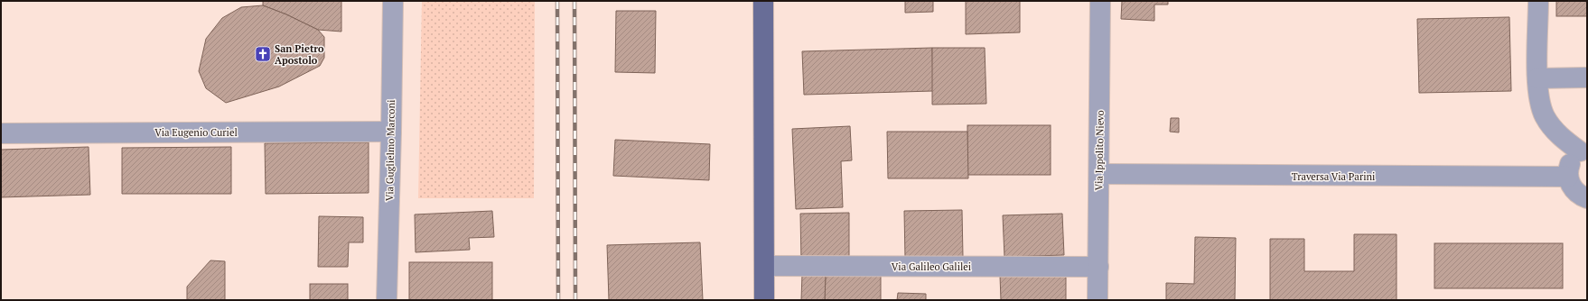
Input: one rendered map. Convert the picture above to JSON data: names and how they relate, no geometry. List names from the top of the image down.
{
  "streets": {
    "street": [
      "Via Eugenio Curiel",
      "Via Guglielmo Marconi",
      "Via Ippolito Nievo",
      "Traversa Via Parini",
      "Via Galileo Galilei"
    ]
  },
  "crossings": [
    ["Via Eugenio Curiel", "Via Guglielmo Marconi"],
    ["Via Ippolito Nievo", "Traversa Via Parini"],
    ["Via Ippolito Nievo", "Via Galileo Galilei"]
  ],
  "places": {
    "church": ["San Pietro Apostolo"]
  }
}
